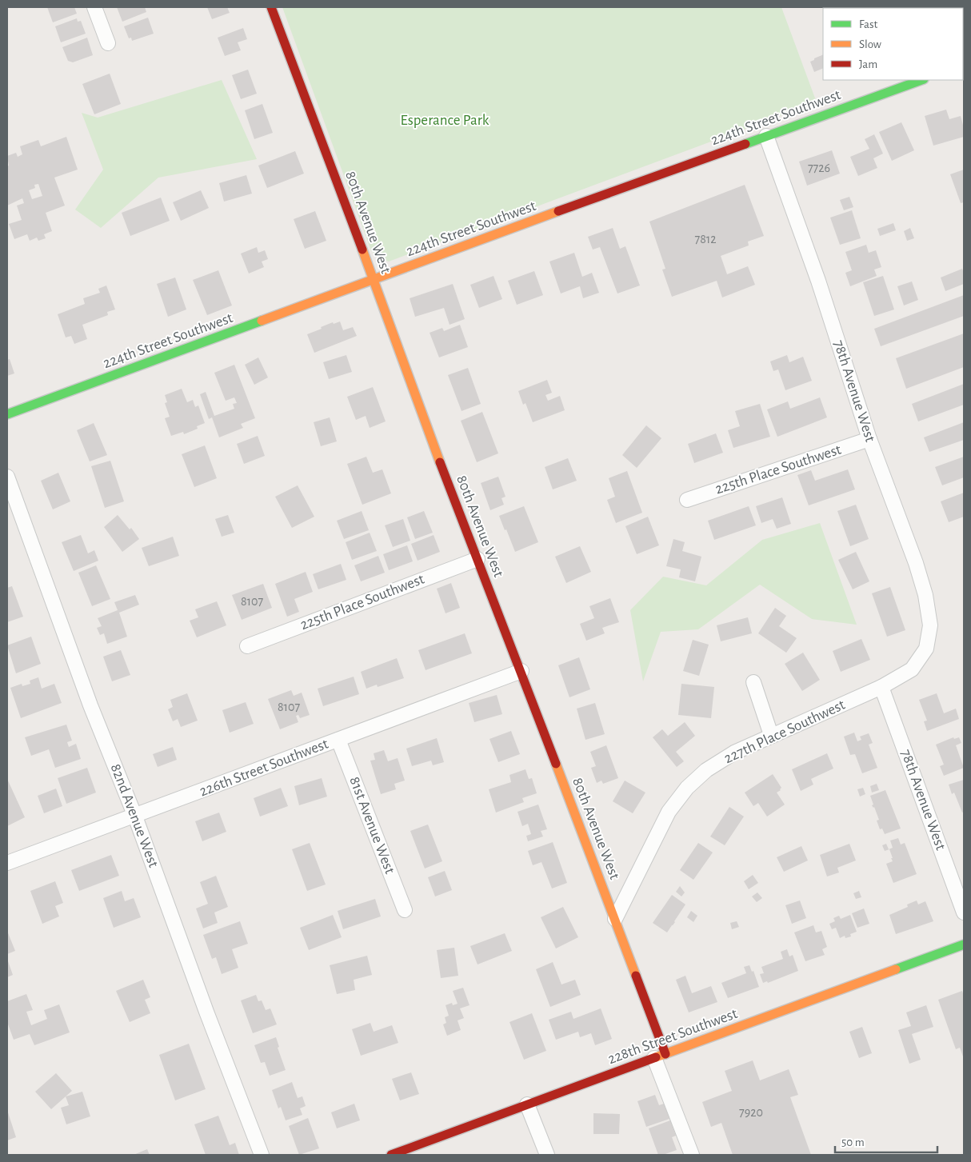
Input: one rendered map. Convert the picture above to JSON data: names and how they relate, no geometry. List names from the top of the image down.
{
  "streets": {
    "street": [
      "224th Street Southwest",
      "80th Avenue West",
      "78th Avenue West",
      "225th Place Southwest",
      "227th Place Southwest",
      "226th Street Southwest",
      "82nd Avenue West",
      "81st Avenue West",
      "228th Street Southwest"
    ]
  },
  "crossings": [
    ["224th Street Southwest", "80th Avenue West"],
    ["224th Street Southwest", "78th Avenue West"],
    ["80th Avenue West", "225th Place Southwest"],
    ["80th Avenue West", "227th Place Southwest"],
    ["80th Avenue West", "226th Street Southwest"],
    ["80th Avenue West", "228th Street Southwest"],
    ["78th Avenue West", "225th Place Southwest"],
    ["78th Avenue West", "227th Place Southwest"],
    ["226th Street Southwest", "82nd Avenue West"],
    ["226th Street Southwest", "81st Avenue West"]
  ],
  "parks": ["Esperance Park"],
  "house_numbers": [
    "7726",
    "7812",
    "8107",
    "8107",
    "7920"
  ],
  "legend": ["Fast", "Slow", "Jam"],
  "scale_bar": "50 m"
}
